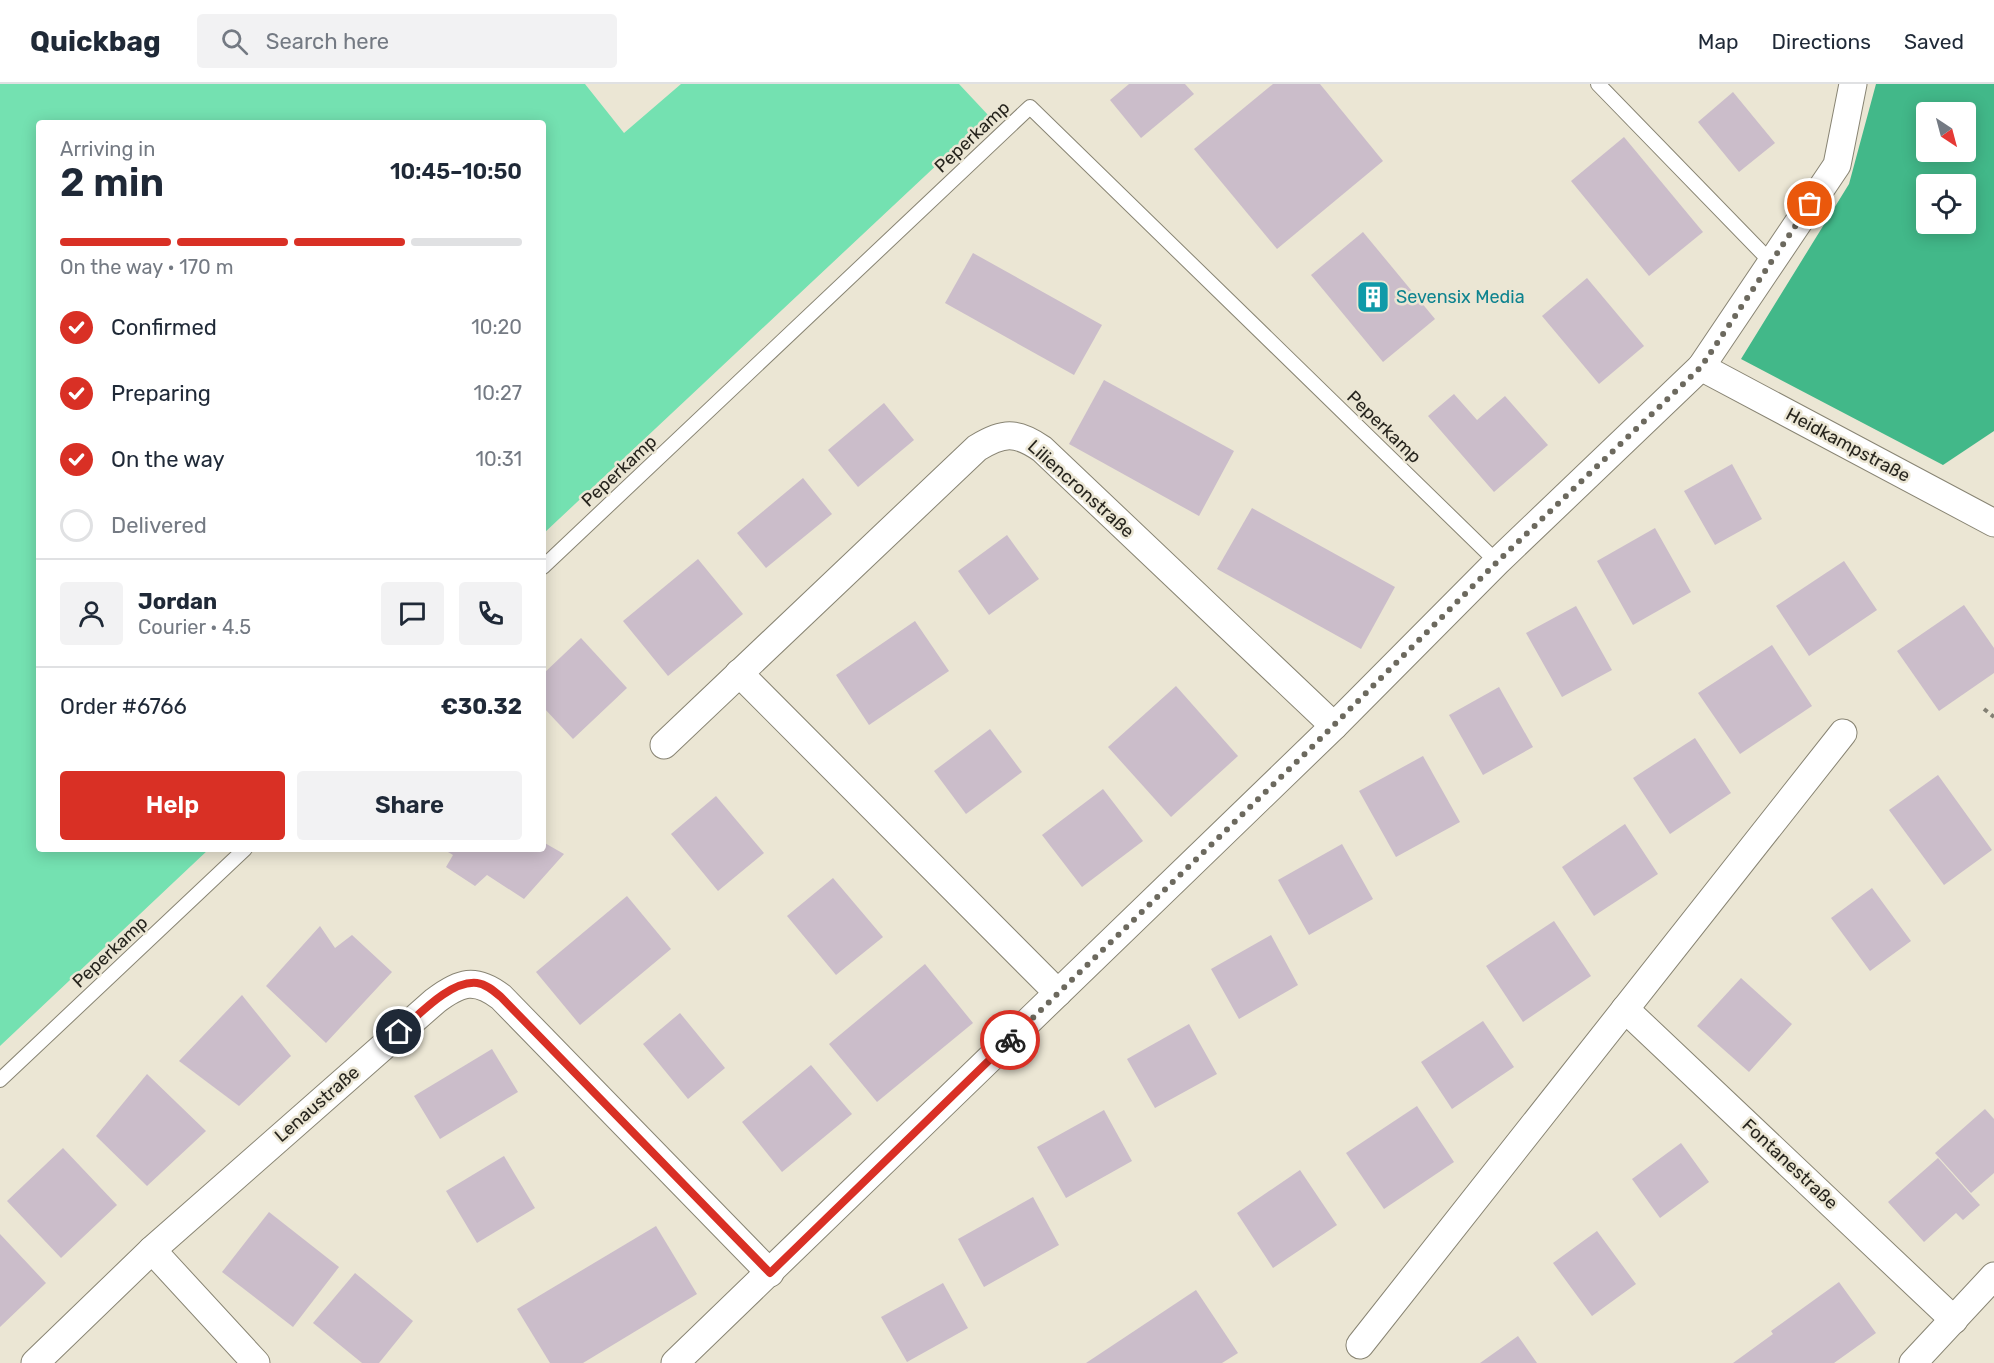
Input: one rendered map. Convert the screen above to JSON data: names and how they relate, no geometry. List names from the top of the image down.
{
  "streets": {
    "street": [
      "Heidkampstraße",
      "Liliencronstraße",
      "Lenaustraße",
      "Fontanestraße"
    ],
    "lane": ["Peperkamp"]
  },
  "places": {
    "building": ["Sevensix Media"]
  },
  "north": "bottom right",
  "page": {
    "header": "Quickbag",
    "search": "Search here",
    "nav": ["Map", "Directions", "Saved"],
    "heading": ["2 min", "Arriving in", "10:45–10:50"],
    "panel": [
      "Jordan",
      "Courier · 4.5",
      "Order #6766",
      "€30.32"
    ],
    "bar": "On the way · 170 m",
    "list": [
      ["Confirmed", "10:20"],
      ["Preparing", "10:27"],
      ["On the way", "10:31"],
      "Delivered"
    ],
    "buttons": ["Help", "Share"]
  }
}
